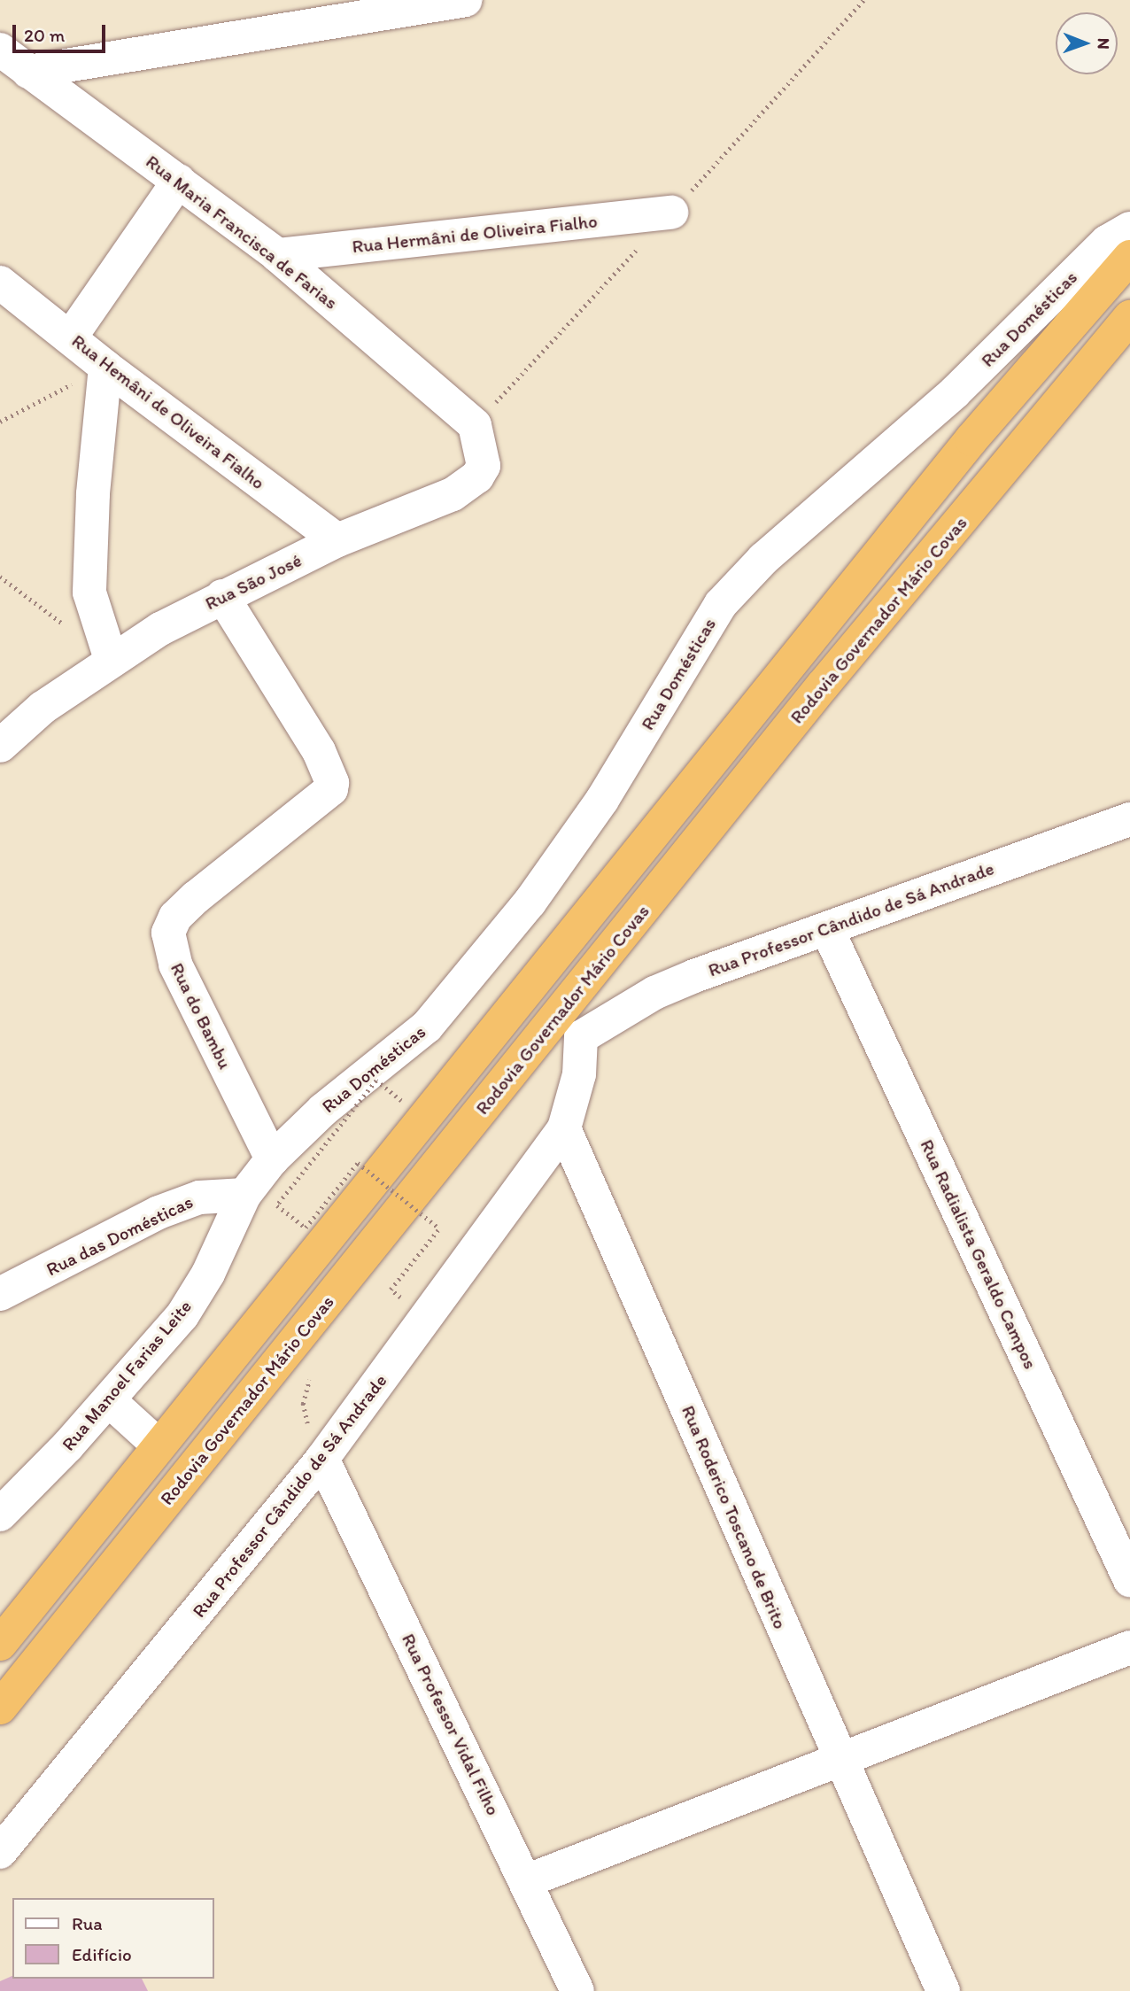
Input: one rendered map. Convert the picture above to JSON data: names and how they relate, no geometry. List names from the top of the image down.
{
  "streets": {
    "highway": ["Rodovia Governador Mário Covas"],
    "street": [
      "Rua Maria Francisca de Farias",
      "Rua Hermâni de Oliveira Fialho",
      "Rua Domésticas",
      "Rua Hemâni de Oliveira Fialho",
      "Rua São José",
      "Rua Professor Cândido de Sá Andrade",
      "Rua do Bambu",
      "Rua das Domésticas",
      "Rua Radialista Geraldo Campos",
      "Rua Manoel Farias Leite",
      "Rua Roderico Toscano de Brito",
      "Rua Professor Vidal Filho"
    ]
  },
  "crossings": [
    ["Rua Maria Francisca de Farias", "Rua Hermâni de Oliveira Fialho"],
    ["Rua Maria Francisca de Farias", "Rua São José"],
    ["Rua Domésticas", "Rua do Bambu"],
    ["Rua Domésticas", "Rua Manoel Farias Leite"],
    ["Rua Hemâni de Oliveira Fialho", "Rua São José"],
    ["Rua São José", "Rua do Bambu"],
    ["Rodovia Governador Mário Covas", "Rua Professor Cândido de Sá Andrade"],
    ["Rua Professor Cândido de Sá Andrade", "Rua Radialista Geraldo Campos"],
    ["Rua Professor Cândido de Sá Andrade", "Rua Roderico Toscano de Brito"],
    ["Rua Professor Cândido de Sá Andrade", "Rua Professor Vidal Filho"],
    ["Rua do Bambu", "Rua Manoel Farias Leite"],
    ["Rua das Domésticas", "Rua Manoel Farias Leite"]
  ],
  "legend": ["Rua", "Edifício"],
  "scale_bar": "20 m",
  "north": "right"
}
